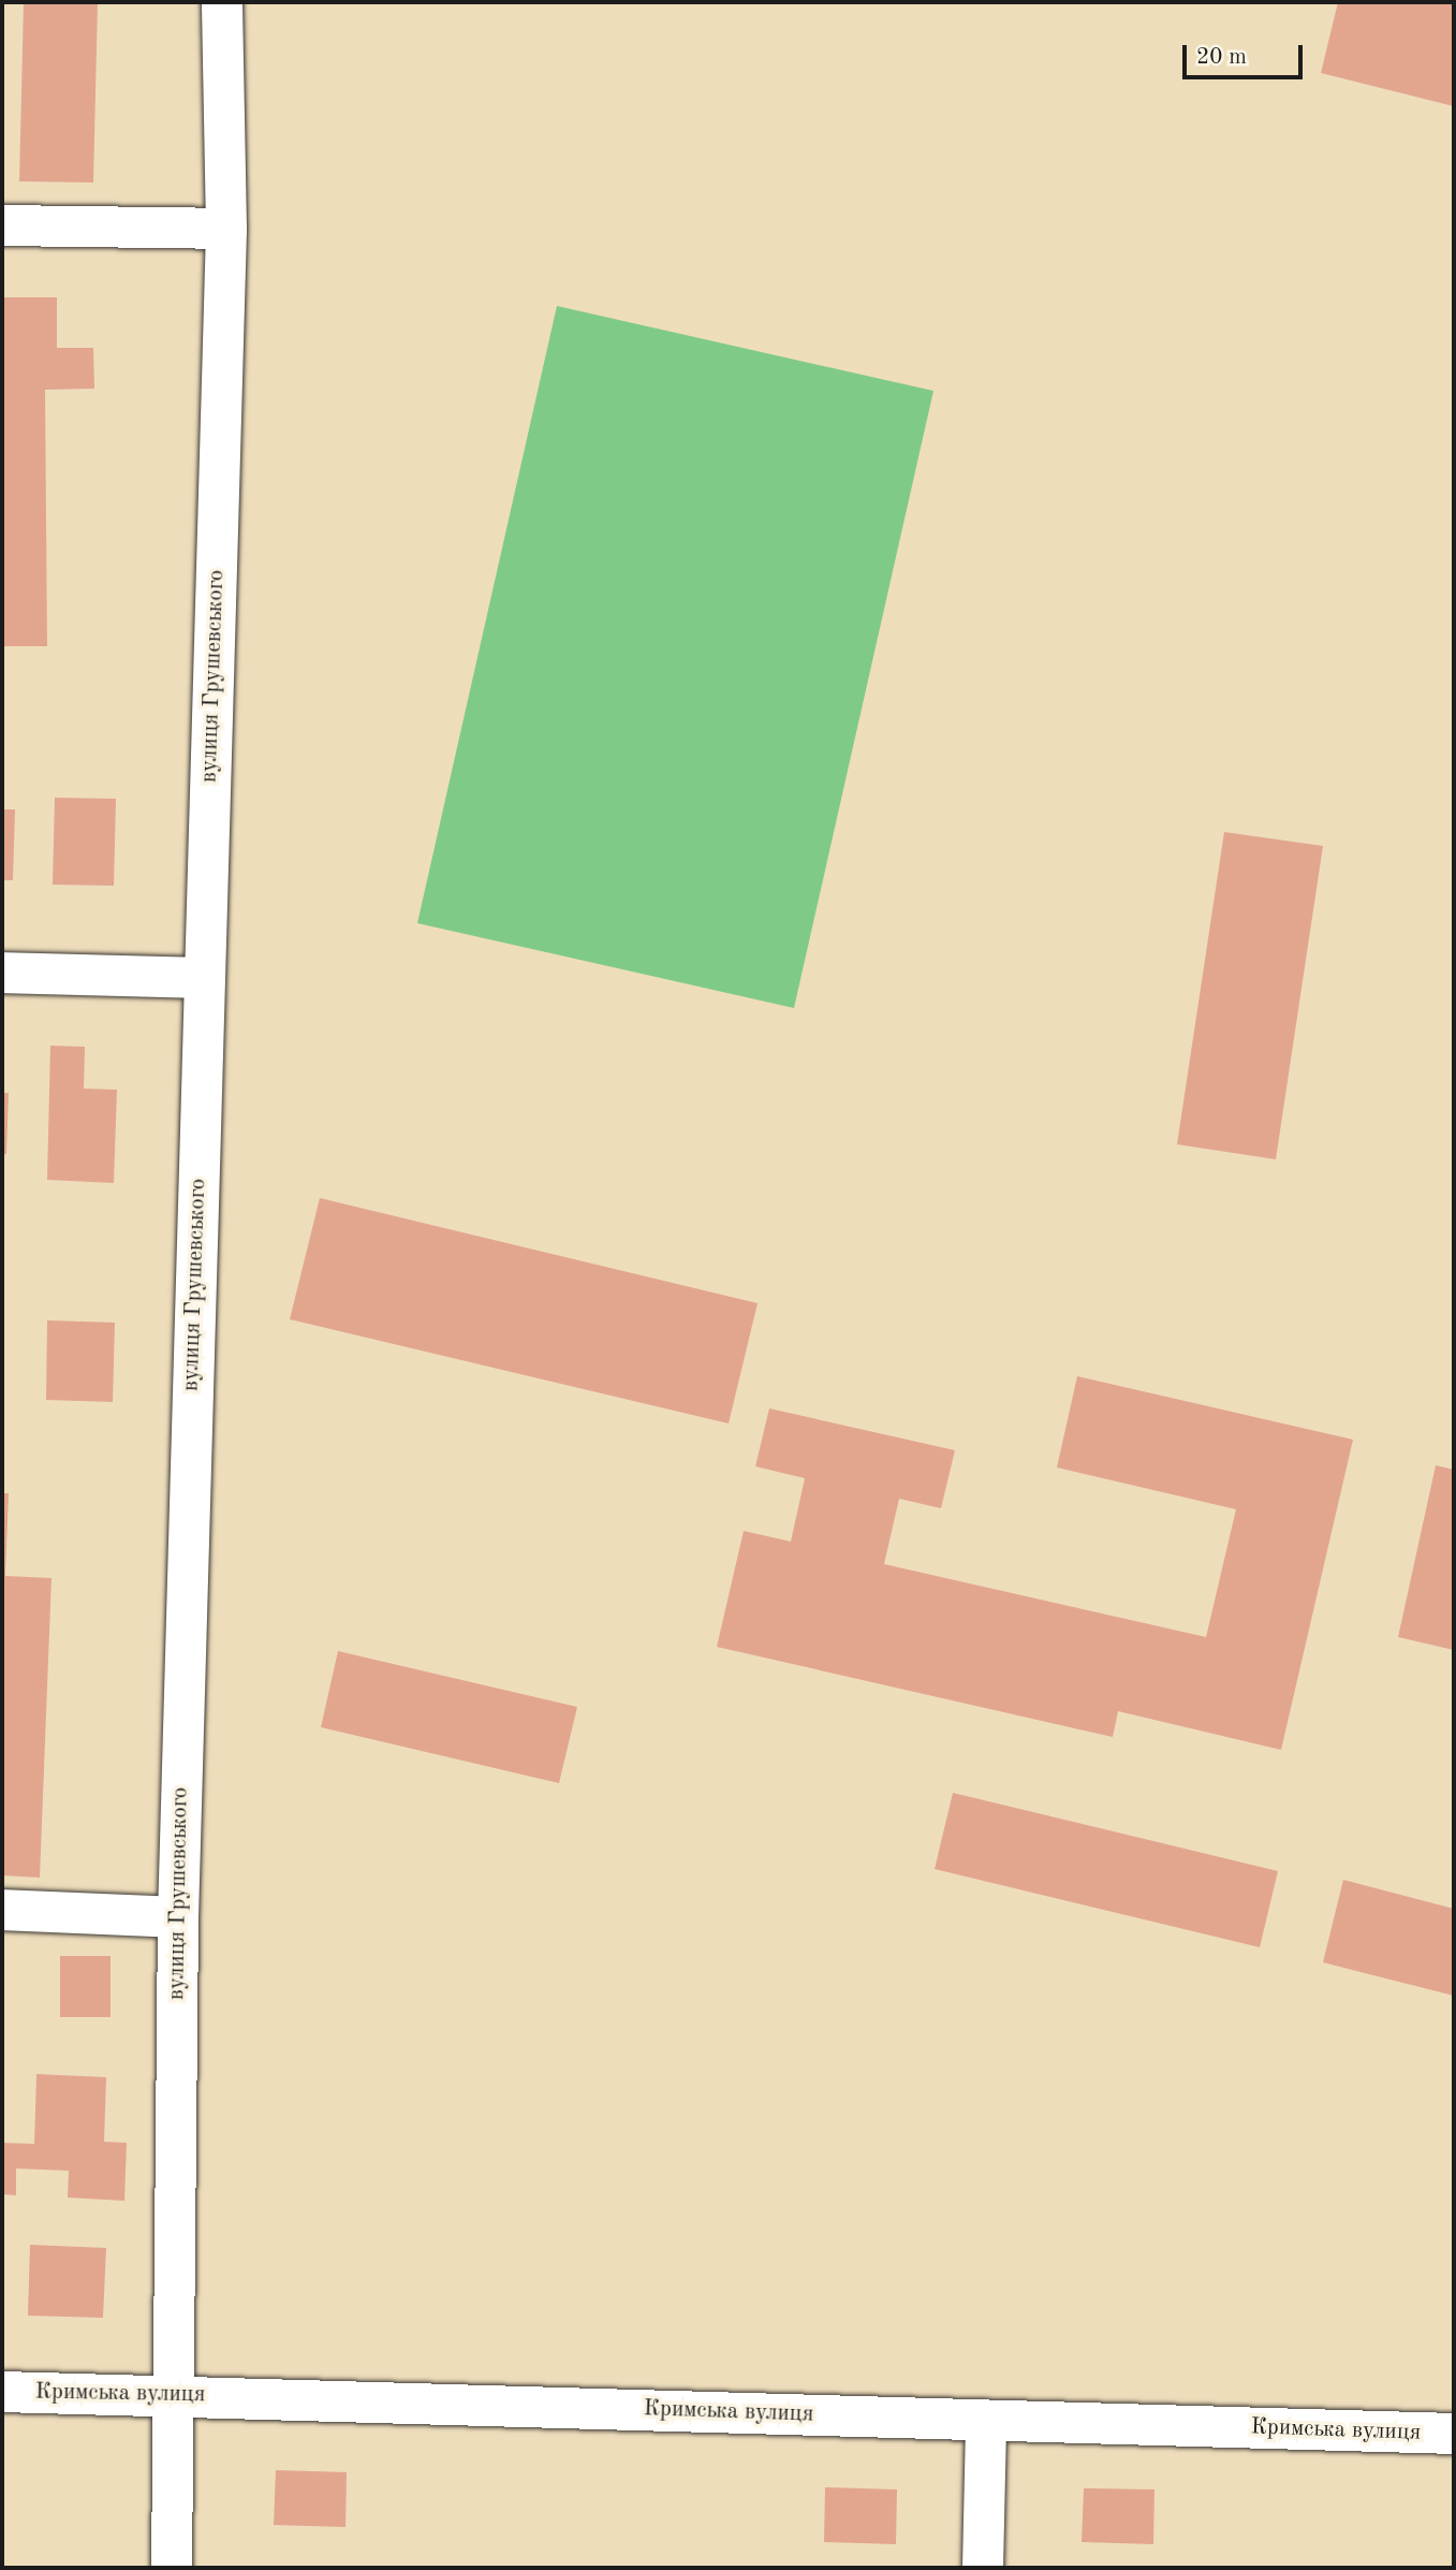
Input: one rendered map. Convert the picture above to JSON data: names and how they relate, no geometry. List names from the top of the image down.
{
  "streets": {
    "street": ["вулиця Грушевського", "Кримська вулиця"]
  },
  "crossings": [
    ["вулиця Грушевського", "Кримська вулиця"]
  ],
  "scale_bar": "20 m"
}
